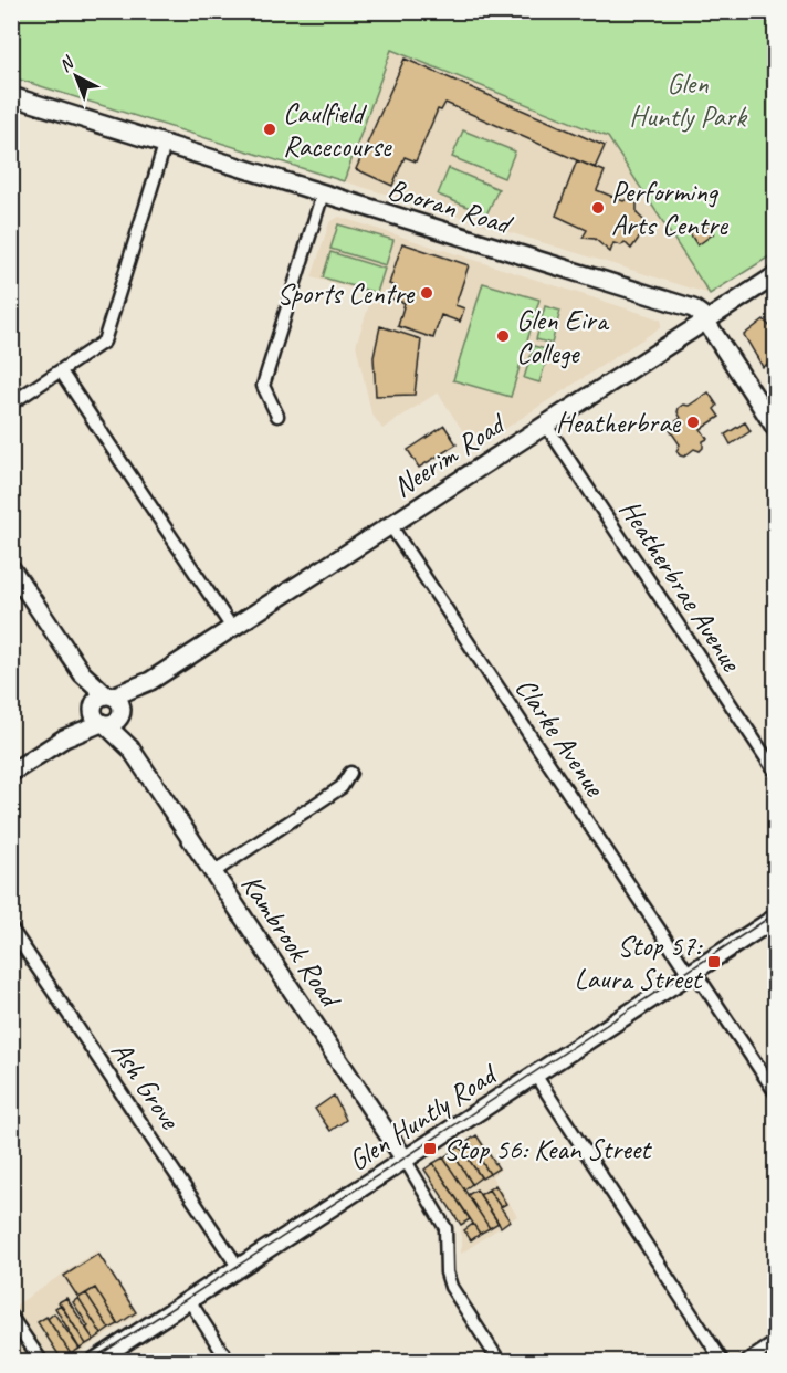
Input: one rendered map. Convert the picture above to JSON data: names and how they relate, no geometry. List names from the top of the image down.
{
  "streets": {
    "street": [
      "Booran Road",
      "Neerim Road",
      "Heatherbrae Avenue",
      "Clarke Avenue",
      "Kambrook Road",
      "Ash Grove",
      "Glen Huntly Road"
    ]
  },
  "crossings": [
    ["Booran Road", "Neerim Road"],
    ["Neerim Road", "Heatherbrae Avenue"],
    ["Neerim Road", "Clarke Avenue"],
    ["Neerim Road", "Kambrook Road"],
    ["Clarke Avenue", "Glen Huntly Road"],
    ["Kambrook Road", "Glen Huntly Road"],
    ["Ash Grove", "Glen Huntly Road"]
  ],
  "parks": ["Glen Huntly Park"],
  "places": {
    "other": [
      "Caulfield Racecourse",
      "Performing Arts Centre",
      "Sports Centre",
      "Glen Eira College",
      "Heatherbrae"
    ],
    "transit": ["Stop 57: Laura Street", "Stop 56: Kean Street"]
  },
  "north": "top left"
}
